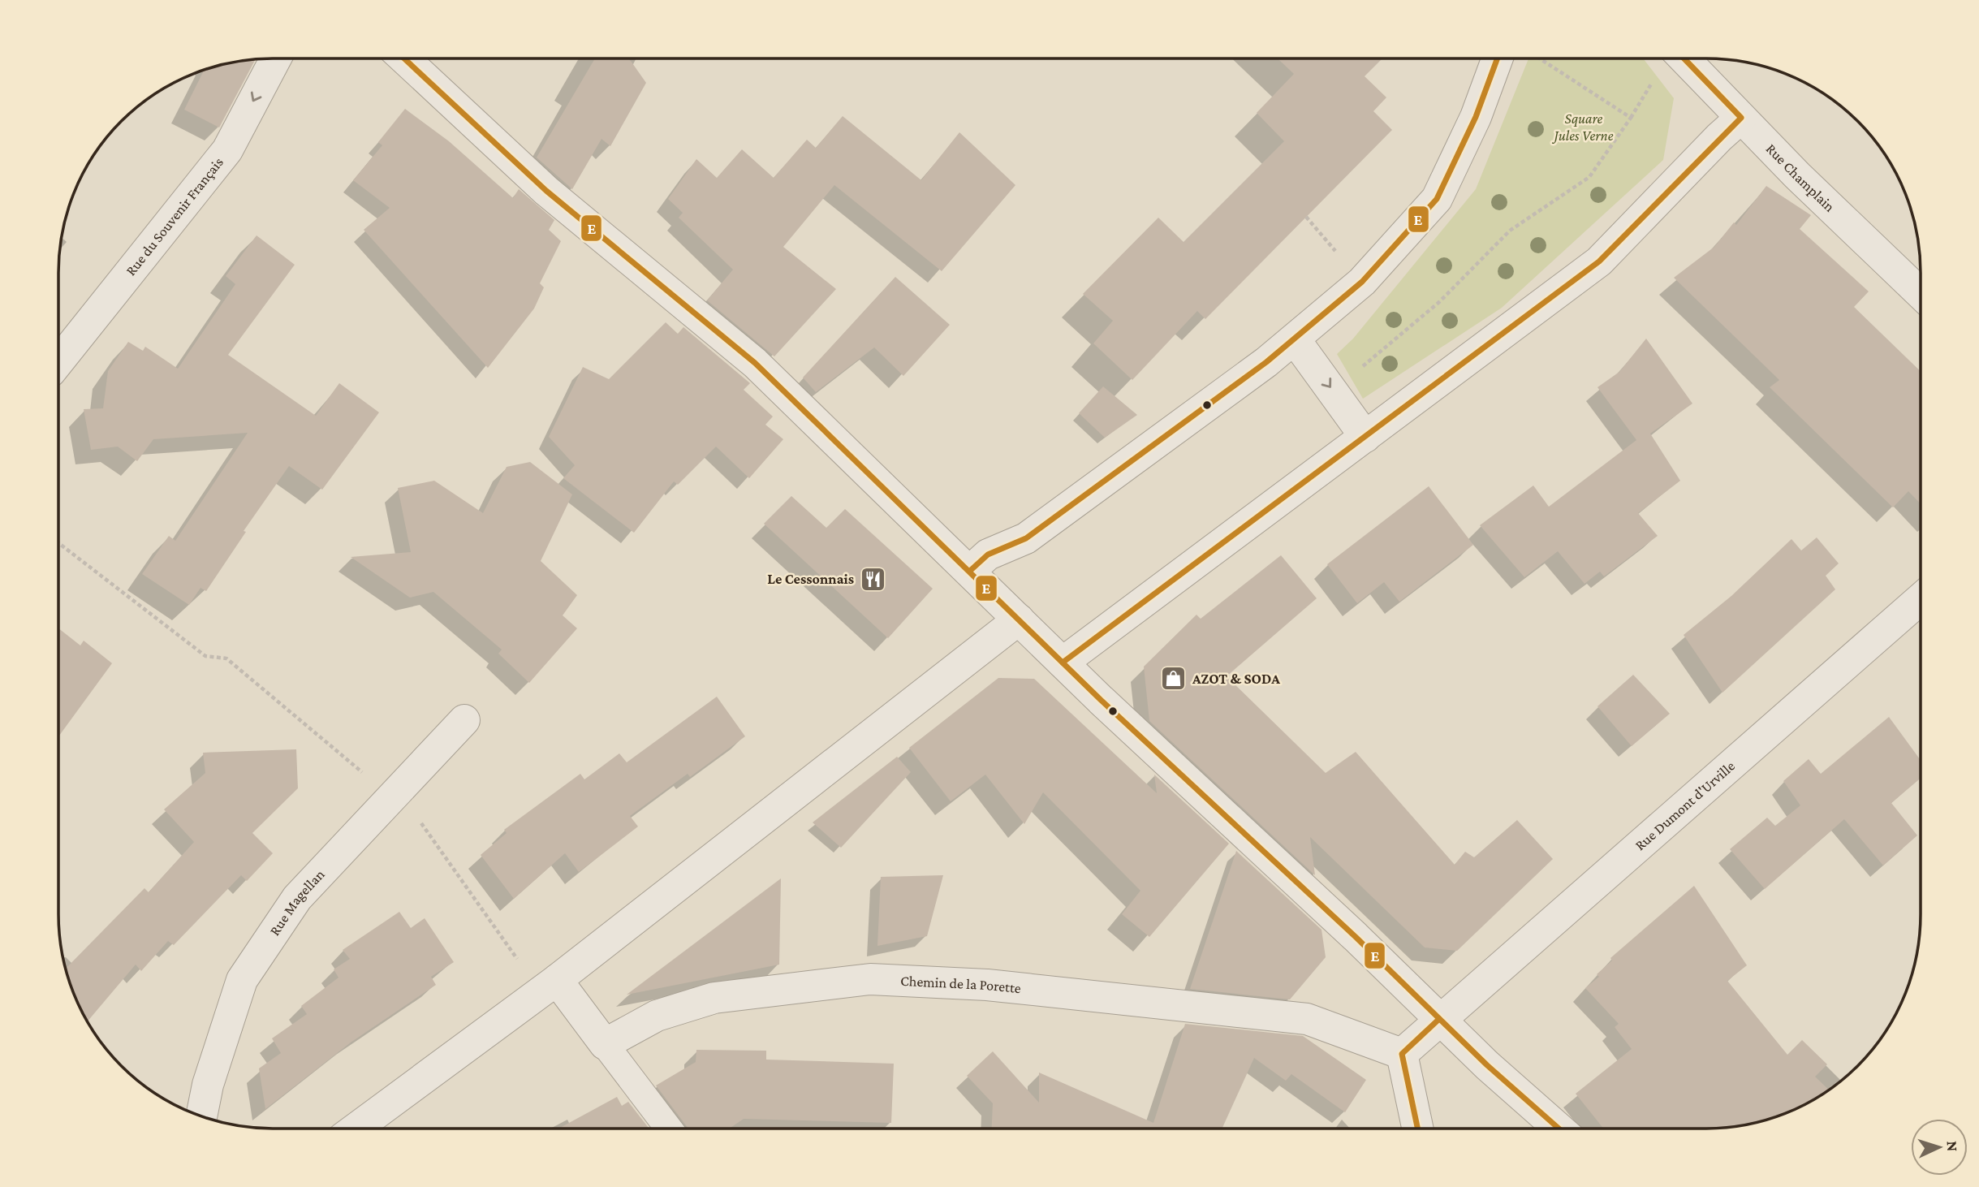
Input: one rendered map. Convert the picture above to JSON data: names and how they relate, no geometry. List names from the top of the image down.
{
  "streets": {
    "street": [
      "Rue Champlain",
      "Rue du Souvenir Français",
      "Rue Dumont d'Urville",
      "Rue Magellan",
      "Chemin de la Porette"
    ]
  },
  "crossings": [
    ["Rue Dumont d'Urville", "Chemin de la Porette"]
  ],
  "one_way": ["Rue du Souvenir Français"],
  "parks": ["Square Jules Verne"],
  "places": {
    "restaurant": ["Le Cessonnais"],
    "shop": ["AZOT & SODA"]
  },
  "lines": ["transit line E"],
  "north": "right"
}
